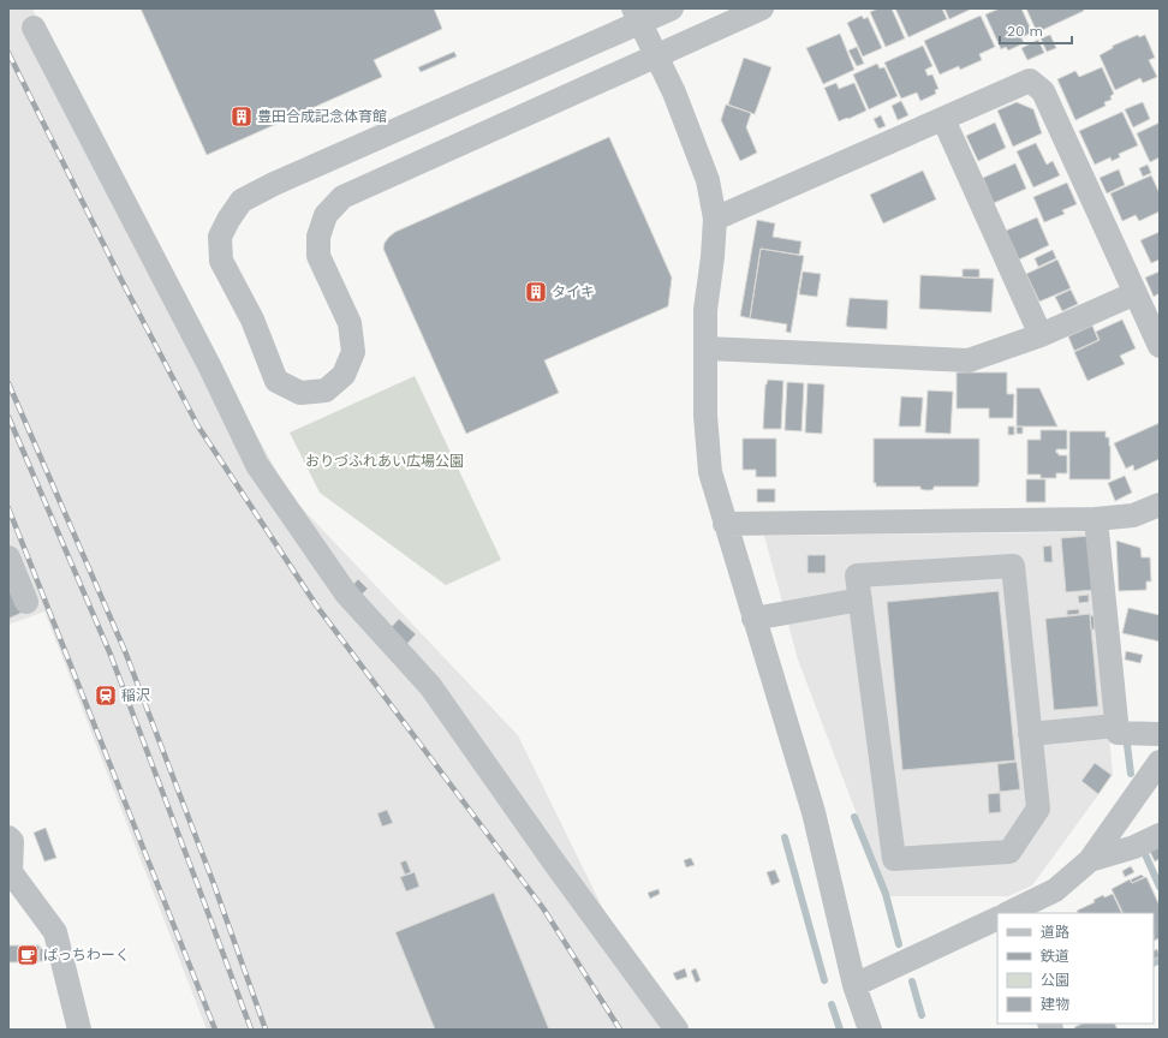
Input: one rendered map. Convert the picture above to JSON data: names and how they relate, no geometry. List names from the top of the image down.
{
  "parks": ["おりづふれあい広場公園"],
  "places": {
    "building": ["豊田合成記念体育館", "タイキ"],
    "station": ["稲沢"],
    "cafe": ["ぱっちわーく"]
  },
  "legend": [
    "道路",
    "鉄道",
    "公園",
    "建物"
  ],
  "scale_bar": "20 m"
}
